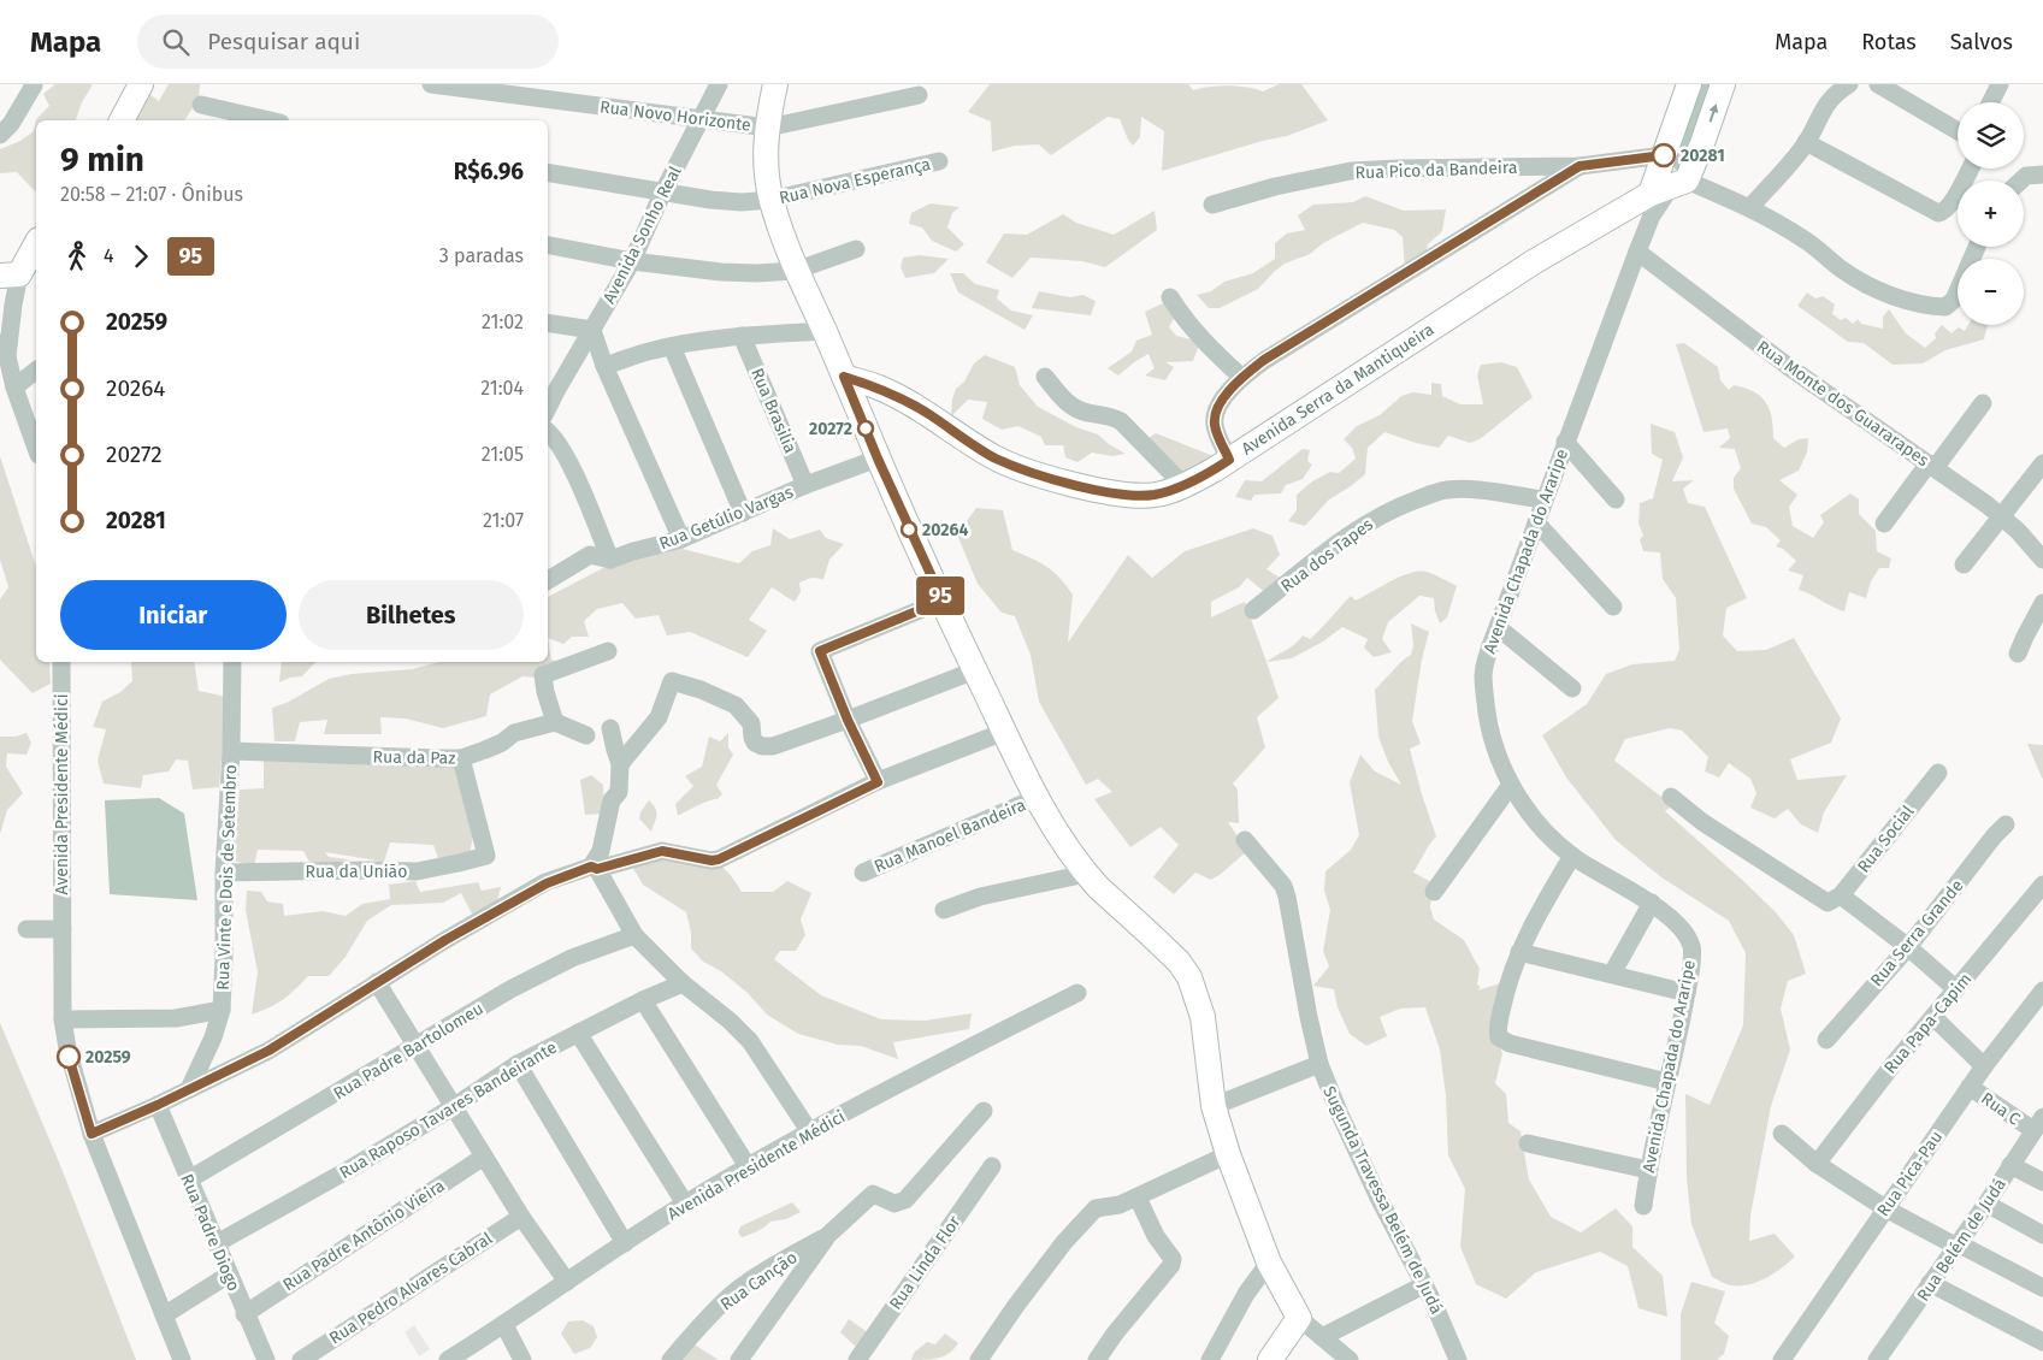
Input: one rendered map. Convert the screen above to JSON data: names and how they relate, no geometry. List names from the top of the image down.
{
  "streets": {
    "main road": ["Avenida Serra da Mantiqueira", "Avenida Chapada do Araripe"],
    "street": [
      "Rua Novo Horizonte",
      "Rua Pico da Bandeira",
      "Rua Nova Esperança",
      "Avenida Sonho Real",
      "Rua Monte dos Guararapes",
      "Rua Brasilia",
      "Rua Getúlio Vargas",
      "Rua dos Tapes",
      "Rua da Paz",
      "Avenida Presidente Médici",
      "Rua Manoel Bandeira",
      "Rua Social",
      "Rua da União",
      "Rua Vinte e Dois de Setembro",
      "Rua Serra Grande",
      "Rua Papa-Capim",
      "Rua Padre Bartolomeu",
      "Rua C",
      "Rua Raposo Tavares Bandeirante",
      "Rua Pica-Pau",
      "Sugunda Travessa Belém de Judá",
      "Rua Padre Diogo",
      "Rua Padre Antônio Vieira",
      "Rua Belém de Judá",
      "Rua Linda Flor",
      "Rua Canção",
      "Rua Pedro Alvares Cabral"
    ]
  },
  "crossings": [
    ["Rua Novo Horizonte", "Avenida Sonho Real"],
    ["Rua Pico da Bandeira", "Avenida Chapada do Araripe"],
    ["Rua Nova Esperança", "Avenida Sonho Real"],
    ["Avenida Serra da Mantiqueira", "Avenida Chapada do Araripe"],
    ["Rua Monte dos Guararapes", "Avenida Chapada do Araripe"],
    ["Rua Brasilia", "Rua Getúlio Vargas"],
    ["Avenida Chapada do Araripe", "Rua dos Tapes"],
    ["Rua da Paz", "Rua da União"],
    ["Rua da Paz", "Rua Vinte e Dois de Setembro"],
    ["Rua da União", "Rua Vinte e Dois de Setembro"],
    ["Rua Padre Bartolomeu", "Rua Padre Diogo"],
    ["Rua C", "Rua Pica-Pau"],
    ["Rua C", "Rua Belém de Judá"],
    ["Rua Raposo Tavares Bandeirante", "Rua Padre Diogo"],
    ["Rua Padre Diogo", "Rua Padre Antônio Vieira"]
  ],
  "places": [
    "20281",
    "20272",
    "20264",
    "20259"
  ],
  "lines": ["bus line 95"],
  "page": {
    "header": "Mapa",
    "search": "Pesquisar aqui",
    "nav": ["Mapa", "Rotas", "Salvos"],
    "on_map": "95",
    "map_buttons": ["+", "−"],
    "heading": ["9 min", "20:58 – 21:07 · Ônibus", "R$6.96"],
    "legs": ["4", "95", "3 paradas"],
    "list": [
      {
        "name": "20259",
        "value": "21:02"
      },
      {
        "name": "20264",
        "value": "21:04"
      },
      {
        "name": "20272",
        "value": "21:05"
      },
      {
        "name": "20281",
        "value": "21:07"
      }
    ],
    "buttons": ["Iniciar", "Bilhetes"]
  }
}
